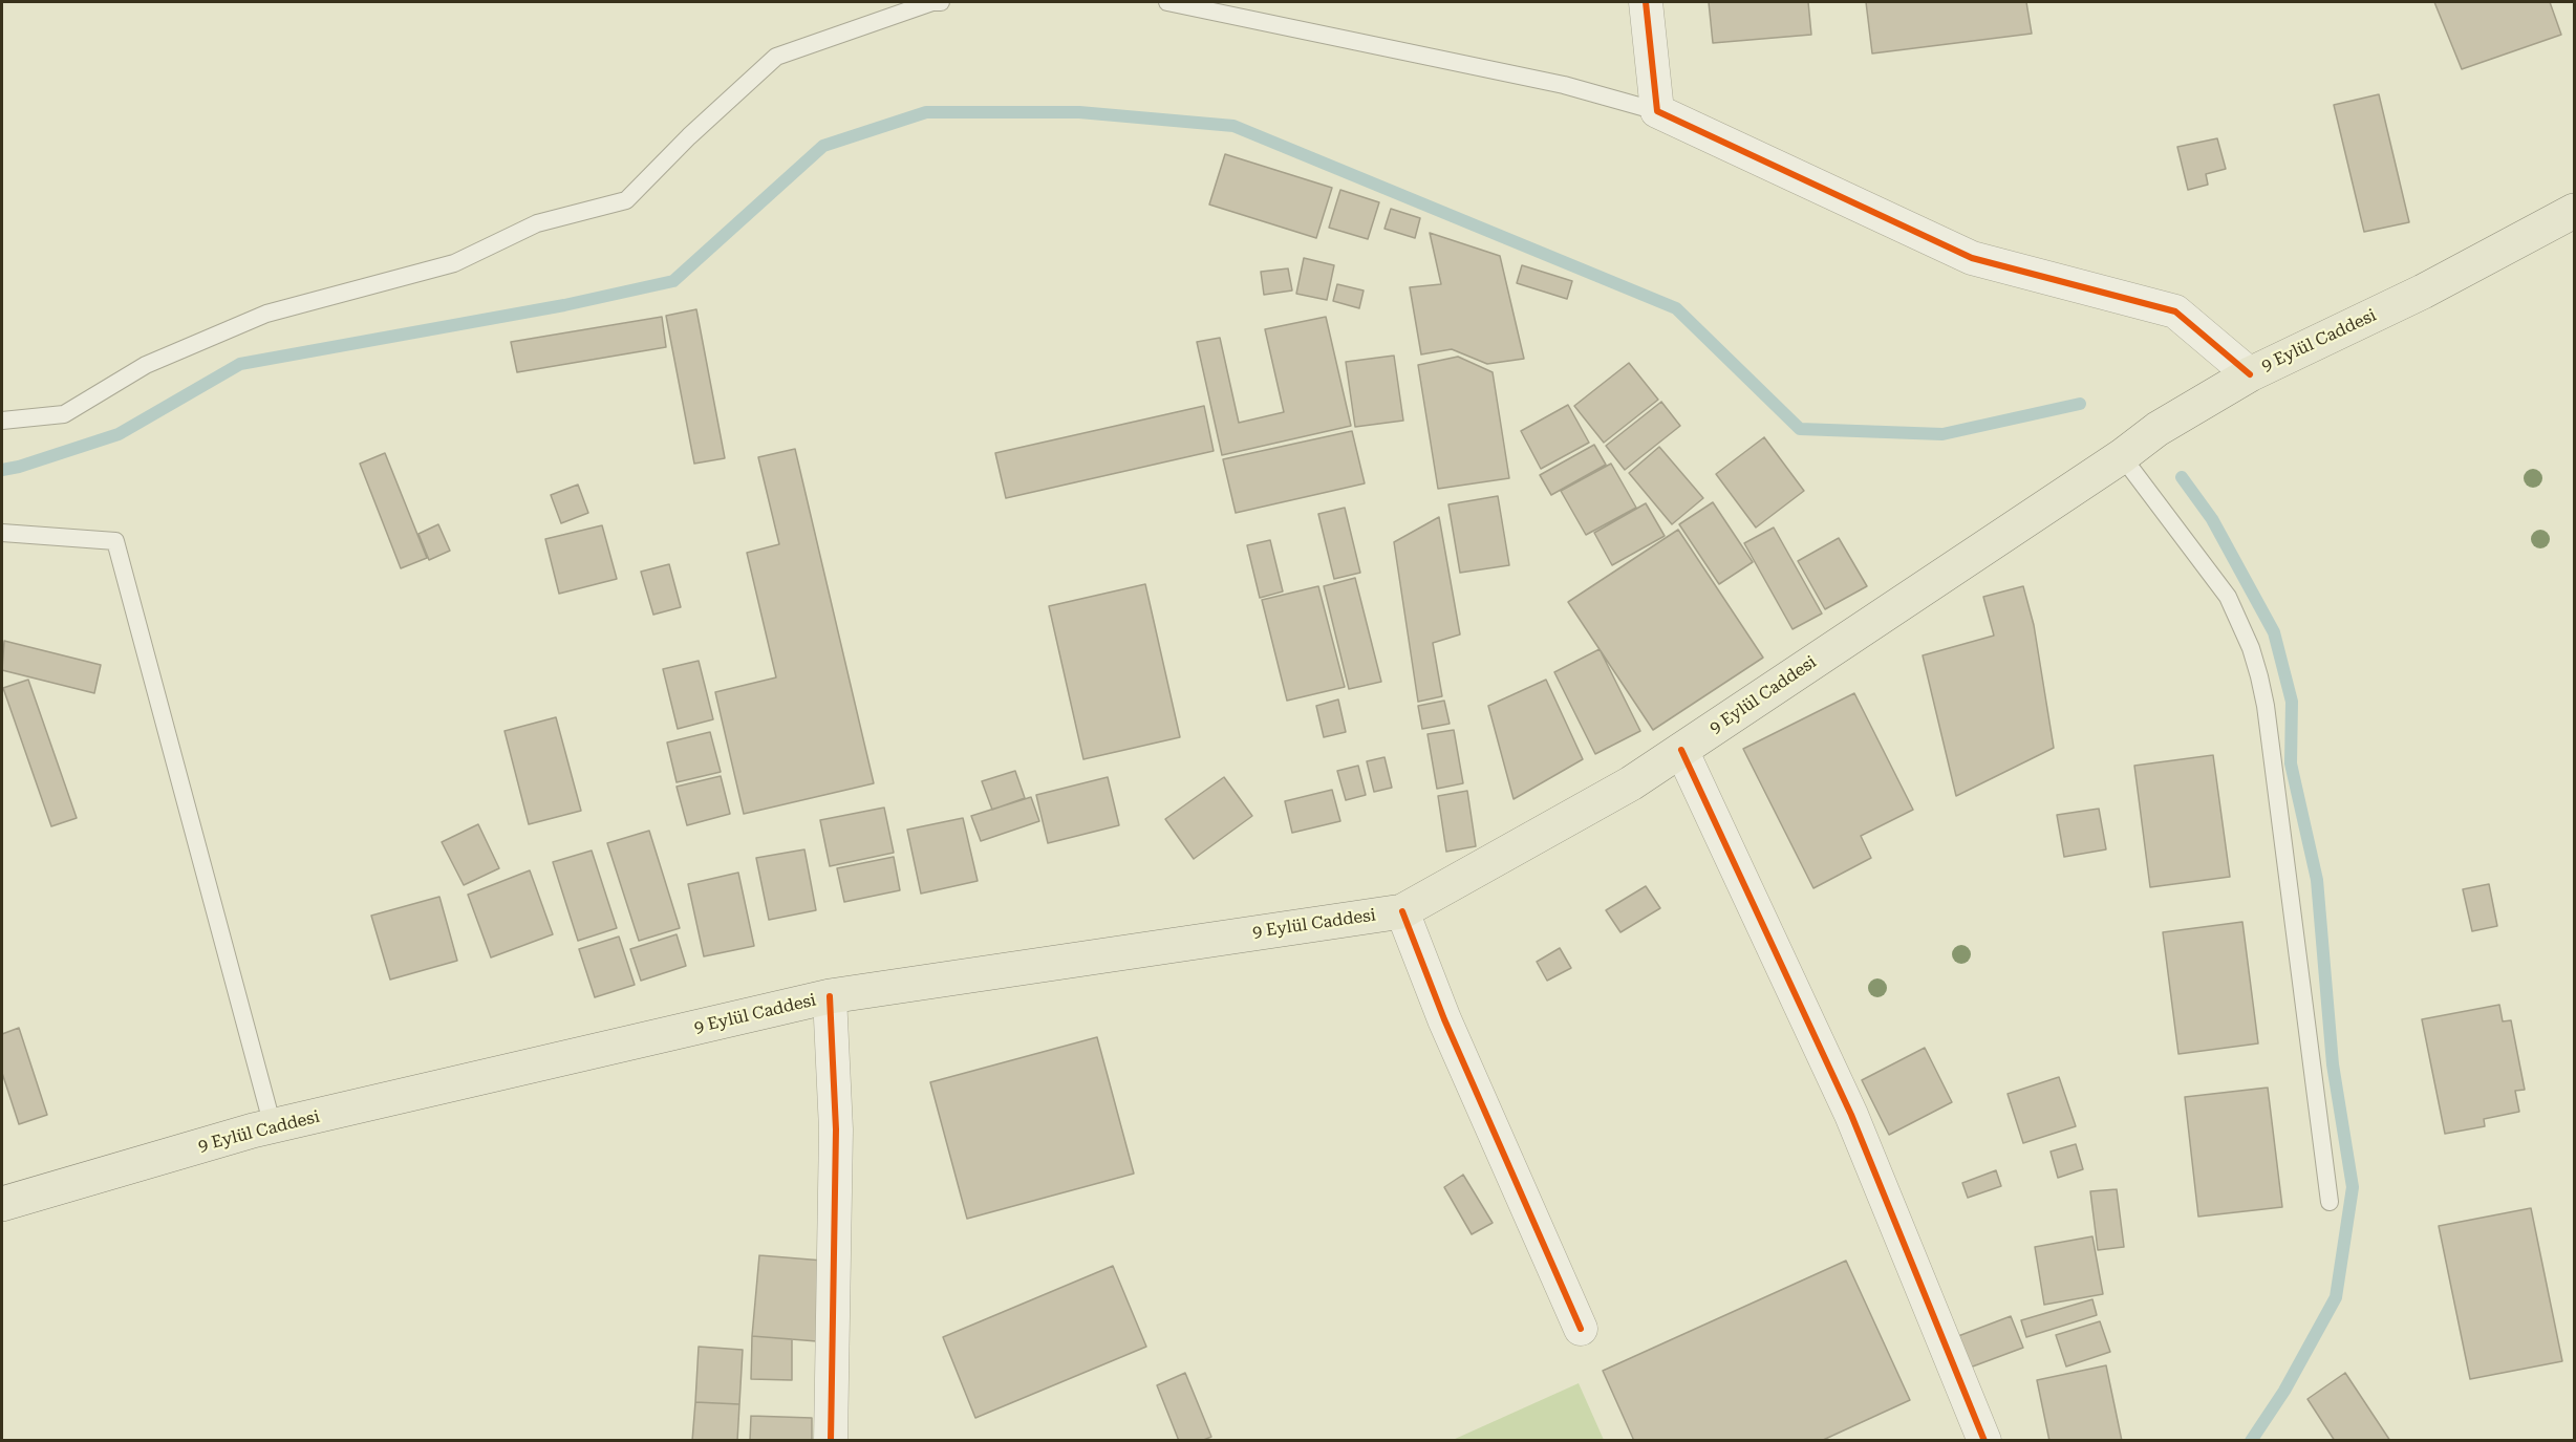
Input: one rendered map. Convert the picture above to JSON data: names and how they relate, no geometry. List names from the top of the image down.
{
  "streets": {
    "main road": ["9 Eylül Caddesi"]
  }
}
